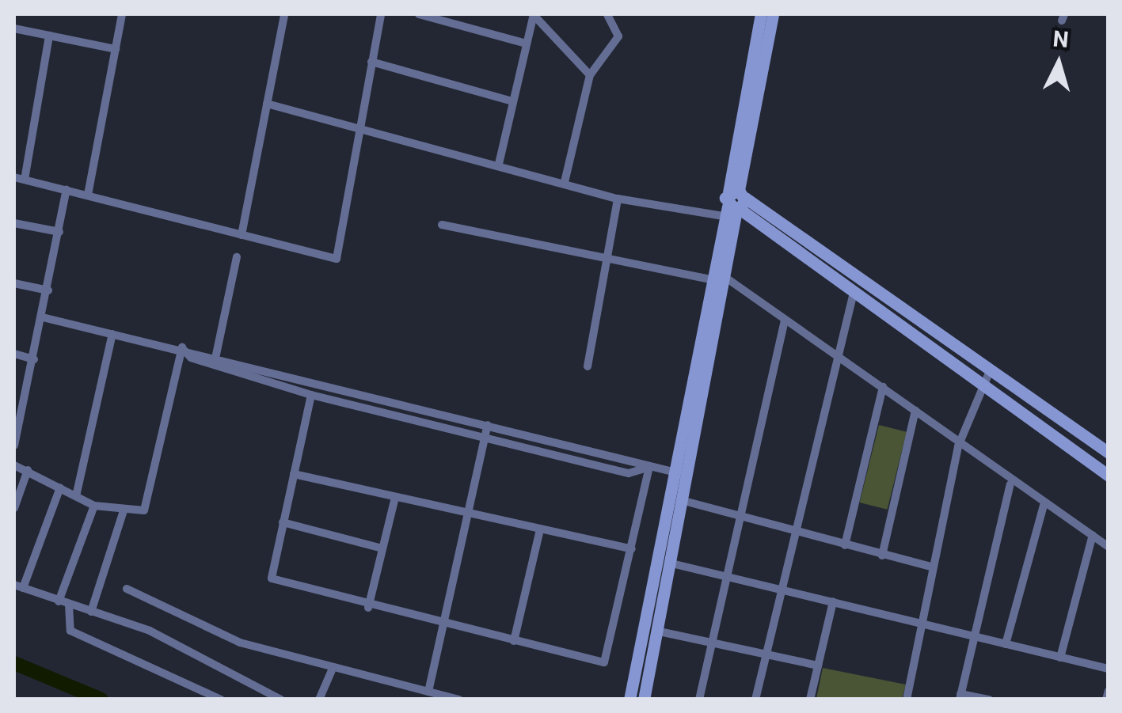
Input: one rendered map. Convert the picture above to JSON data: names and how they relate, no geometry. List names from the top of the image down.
{
  "north": "top"
}
